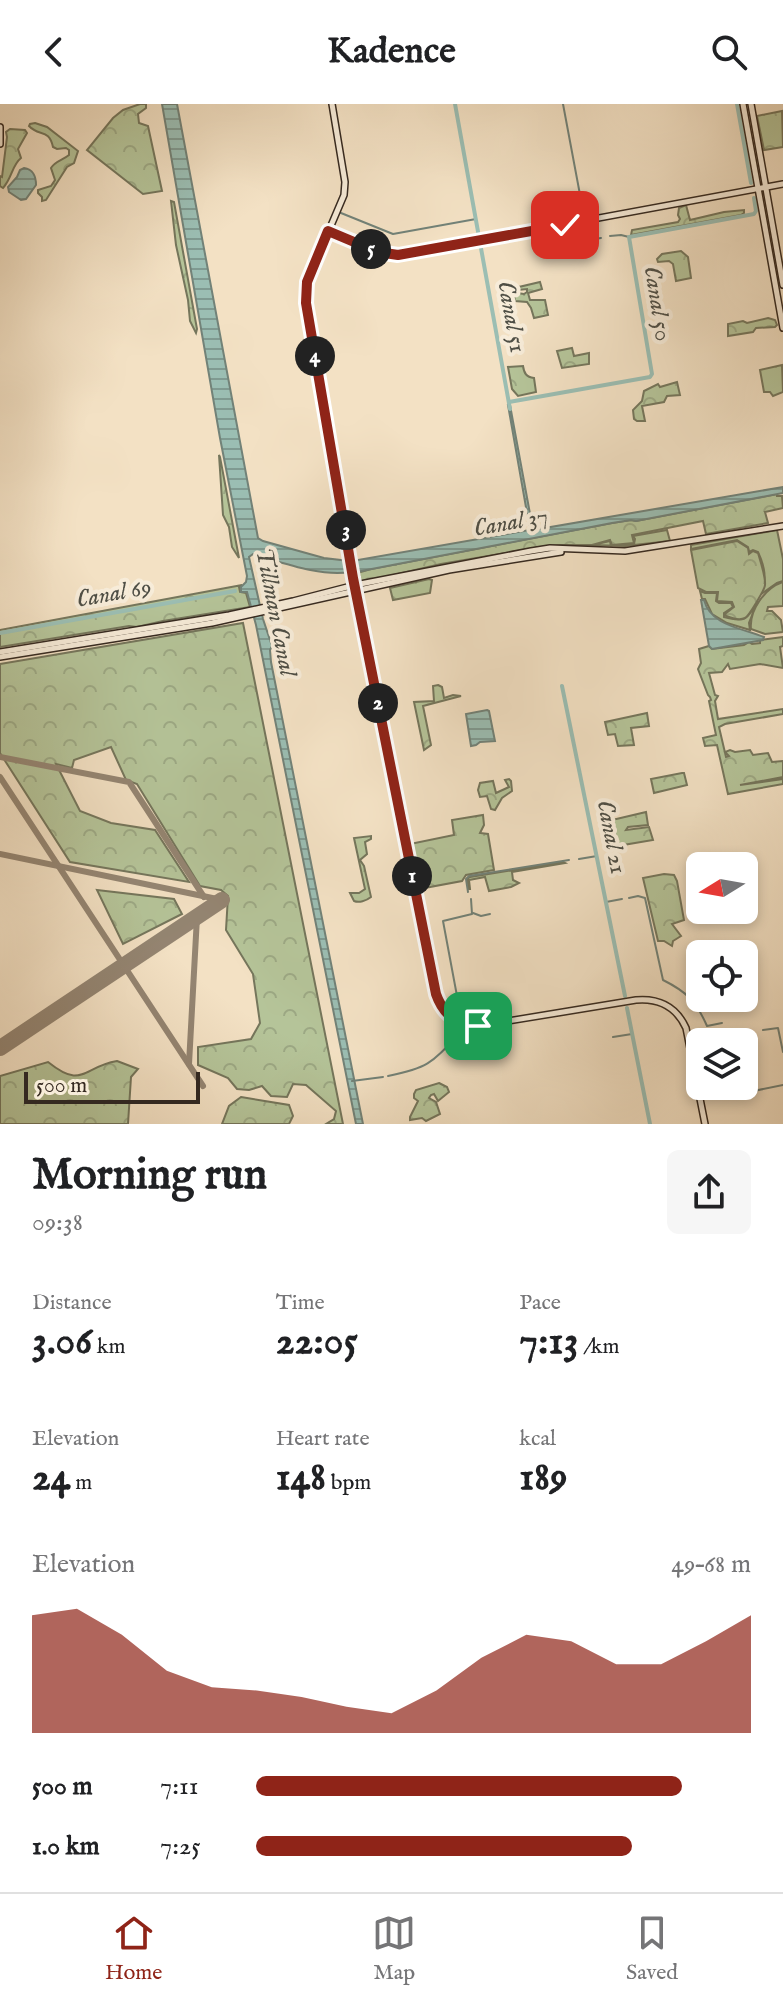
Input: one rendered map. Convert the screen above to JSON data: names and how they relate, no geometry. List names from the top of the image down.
{
  "water": [
    "Canal 50",
    "Canal 51",
    "Canal 37",
    "Canal 69",
    "Tillman Canal",
    "Canal 21"
  ],
  "scale_bar": "500 m",
  "north": "left",
  "page": {
    "header": "Kadence",
    "pins": [
      "5",
      "4",
      "3",
      "2",
      "1"
    ],
    "scale": "500 m",
    "heading": ["Morning run", "09:38"],
    "stats": [
      ["Distance", "3.06 km"],
      ["Time", "22:05"],
      ["Pace", "7:13 /km"],
      ["Elevation", "24 m"],
      ["Heart rate", "148 bpm"],
      ["kcal", "189"]
    ],
    "chart": ["Elevation", "49–68 m"],
    "list": [
      {
        "name": "500 m",
        "note": "7:11"
      },
      {
        "name": "1.0 km",
        "note": "7:25"
      }
    ],
    "tabs": ["Home", "Map", "Saved"]
  }
}
